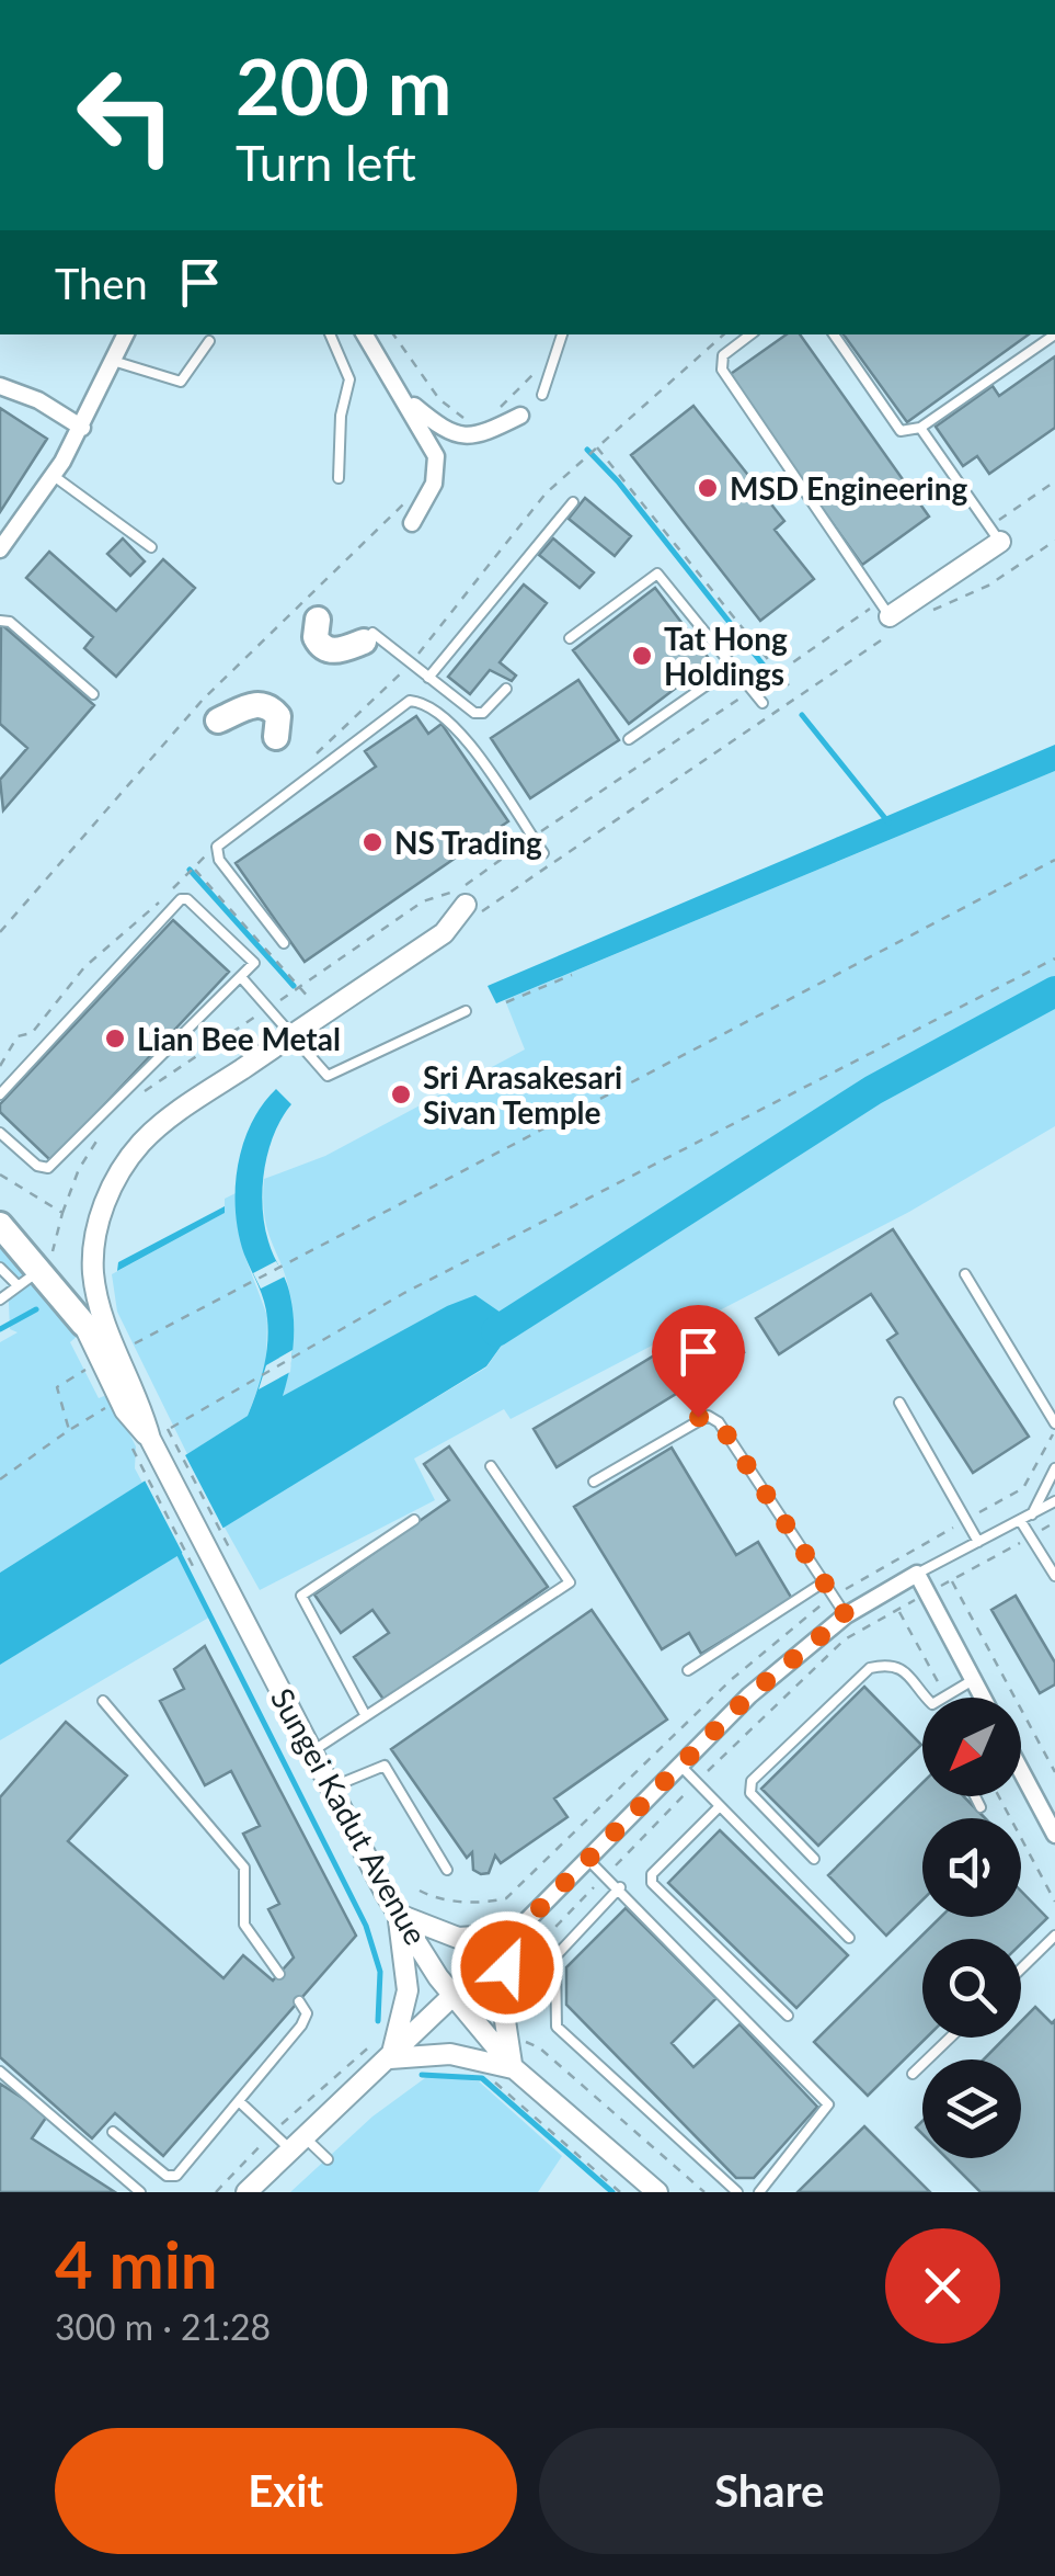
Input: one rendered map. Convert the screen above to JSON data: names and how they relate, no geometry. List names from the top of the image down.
{
  "streets": {
    "street": ["Sungei Kadut Avenue"]
  },
  "places": [
    "MSD Engineering",
    "Tat Hong Holdings",
    "NS Trading",
    "Lian Bee Metal",
    "Sri Arasakesari Sivan Temple"
  ],
  "north": "bottom left",
  "page": {
    "turn": ["200 m", "Turn left"],
    "then": "Then",
    "heading": ["4 min", "300 m · 21:28"],
    "buttons": ["Exit", "Share"]
  }
}
